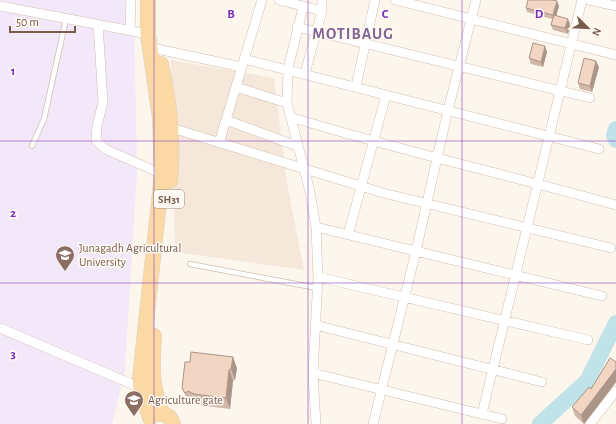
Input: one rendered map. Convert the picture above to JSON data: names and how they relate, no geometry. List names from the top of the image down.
{
  "streets": {
    "main road": ["SH31"]
  },
  "districts": ["MOTIBAUG"],
  "places": {
    "school or university": ["Junagadh Agricultural University", "Agriculture gate"]
  },
  "scale_bar": "50 m",
  "north": "bottom right",
  "grid": {
    "columns": ["B", "C", "D"],
    "rows": ["1", "2", "3"]
  }
}
